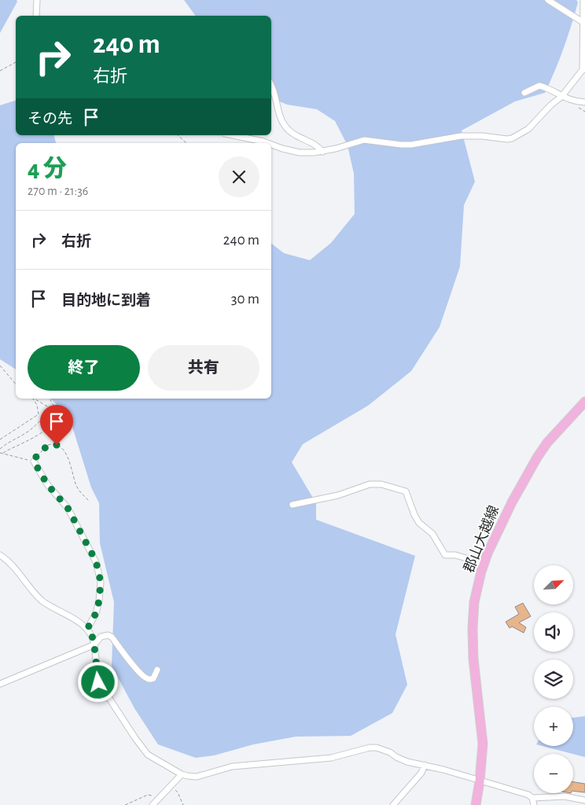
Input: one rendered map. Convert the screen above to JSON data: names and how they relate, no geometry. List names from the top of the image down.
{
  "streets": {
    "main road": ["郡山大越線"]
  },
  "north": "top right",
  "page": {
    "turn": ["240 m", "右折"],
    "then": "その先",
    "heading": ["4 分", "270 m · 21:36"],
    "list": [
      {
        "name": "右折",
        "value": "240 m"
      },
      {
        "name": "目的地に到着",
        "value": "30 m"
      }
    ],
    "buttons": ["終了", "共有"],
    "map_buttons": ["+", "−"]
  }
}
